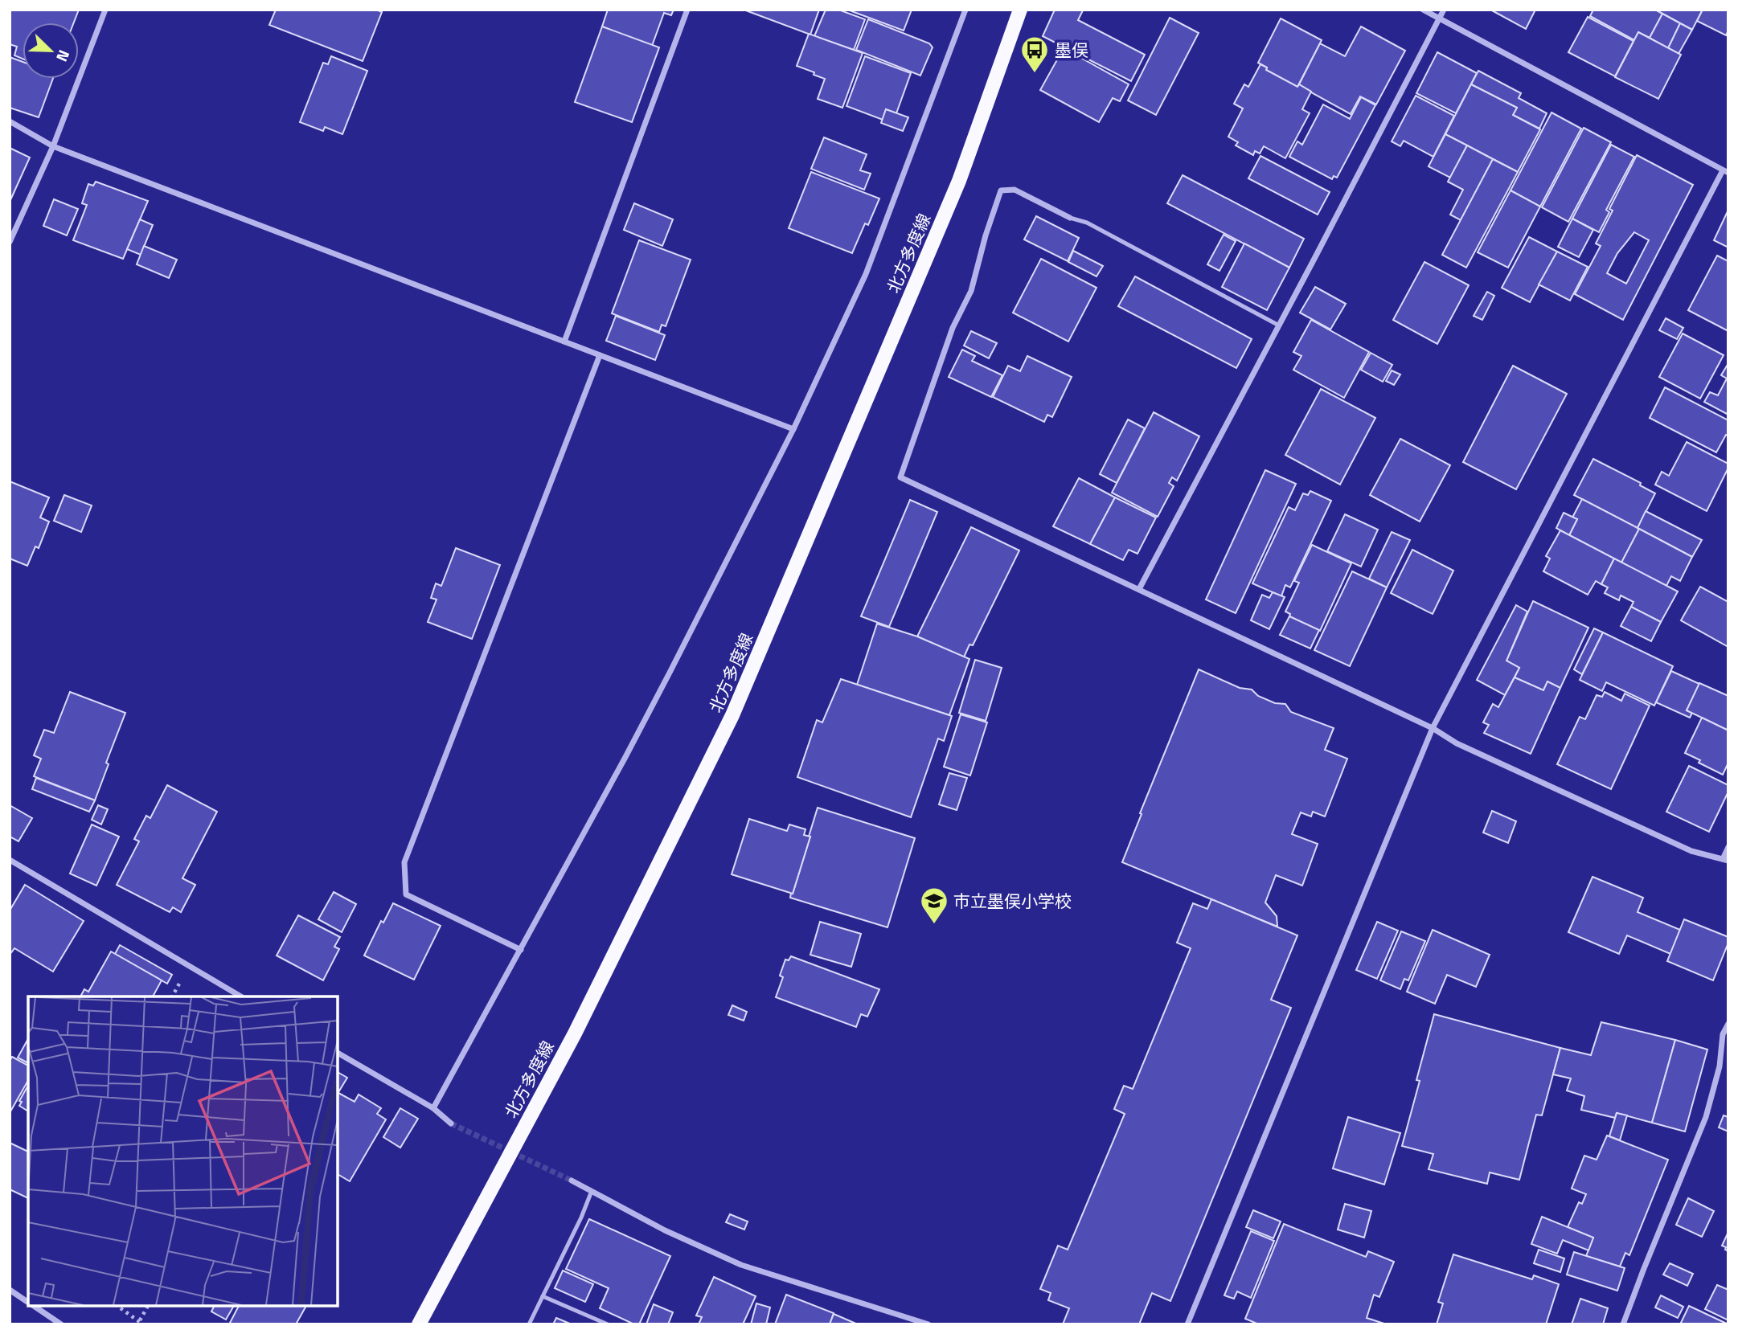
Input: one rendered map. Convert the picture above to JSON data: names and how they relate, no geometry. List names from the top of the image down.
{
  "streets": {
    "main road": ["北方多度線"]
  },
  "places": {
    "bus stop": ["墨俣"],
    "school or university": ["市立墨俣小学校"]
  },
  "north": "bottom right"
}
